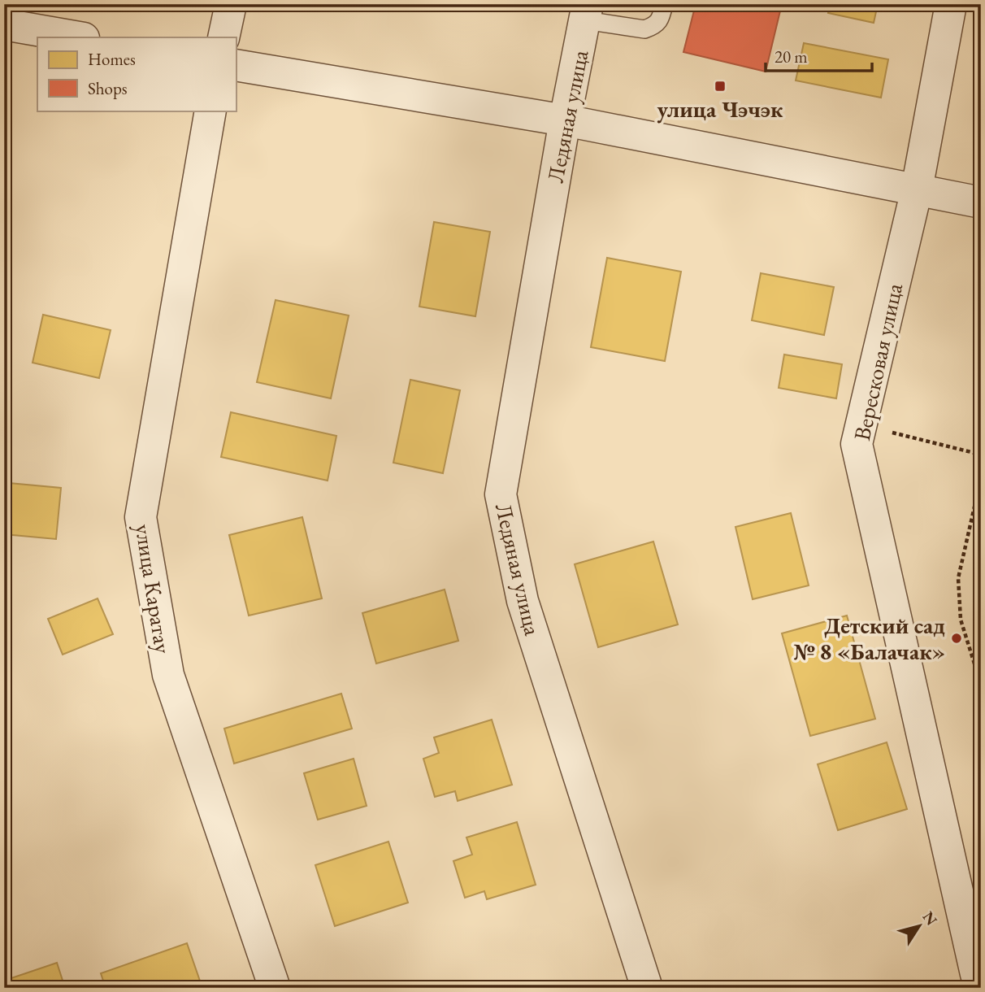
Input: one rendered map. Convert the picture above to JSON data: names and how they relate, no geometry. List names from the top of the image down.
{
  "streets": {
    "street": ["Ледяная улица", "Вересковая улица", "улица Каратау"]
  },
  "places": {
    "transit": ["улица Чэчэк"],
    "other": ["Детский сад № 8 «Балачак»"]
  },
  "legend": ["Homes", "Shops"],
  "scale_bar": "20 m",
  "north": "top right"
}
